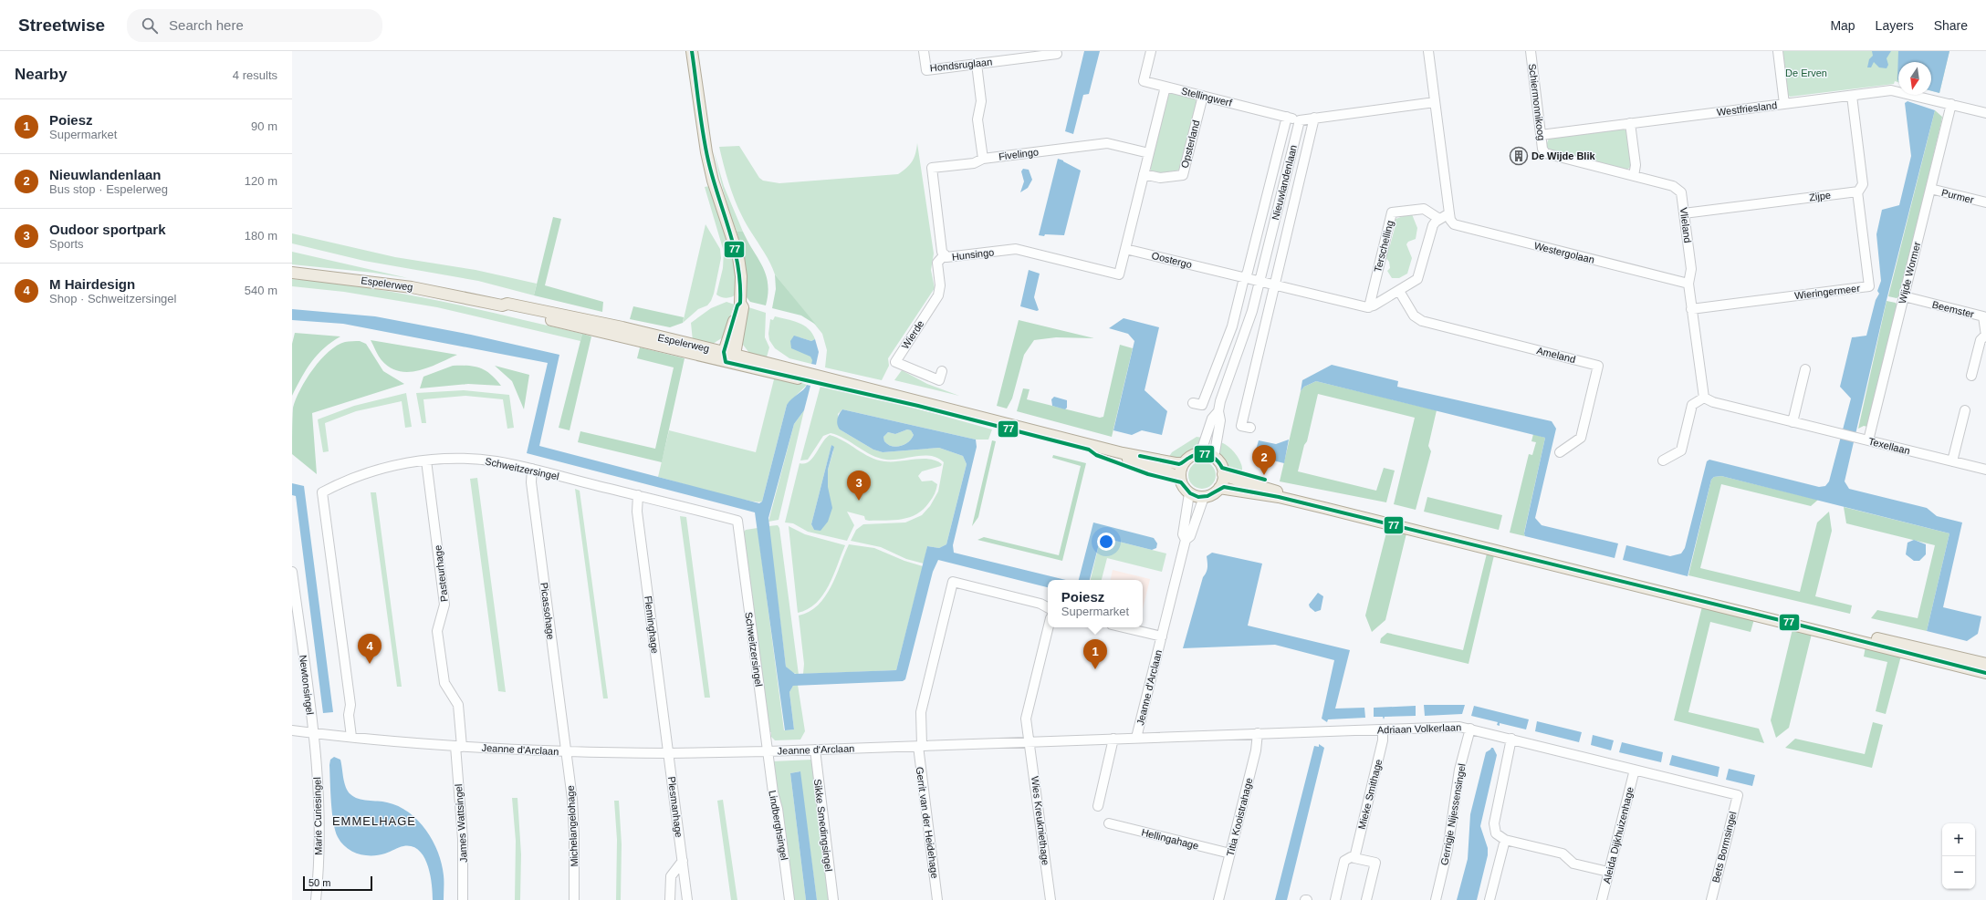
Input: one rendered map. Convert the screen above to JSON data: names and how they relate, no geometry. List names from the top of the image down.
{
  "streets": {
    "main road": ["Espelerweg"],
    "street": [
      "Hondsruglaan",
      "Stellingwerf",
      "Schiermonnikoog",
      "Westfriesland",
      "Opsterland",
      "Fivelingo",
      "Nieuwlandenlaan",
      "Zijpe",
      "Purmer",
      "Vlieland",
      "Terschelling",
      "Westergolaan",
      "Hunsingo",
      "Oostergo",
      "Wijde Wormer",
      "Wieringermeer",
      "Beemster",
      "Wierde",
      "Ameland",
      "Texellaan",
      "Schweitzersingel",
      "Pasteurhage",
      "Picassohage",
      "Fleminghage",
      "Newtonsingel",
      "Jeanne d'Arclaan",
      "Adriaan Volkerlaan",
      "Mieke Smithage",
      "Plesmanhage",
      "Gerrigje Nijessensingel",
      "Marie Curiesingel",
      "Titia Kooistrahage",
      "Wies Kreukniethage",
      "Gerrit van der Heidehage",
      "James Wattsingel",
      "Lindberghsingel",
      "Sikke Smedingsingel",
      "Michelangelohage",
      "Aleida Dijkhuizenhage",
      "Hellingahage",
      "Bets Bormsingel"
    ]
  },
  "crossings": [
    ["Stellingwerf", "Opsterland"],
    ["Stellingwerf", "Nieuwlandenlaan"],
    ["Schiermonnikoog", "Westfriesland"],
    ["Schiermonnikoog", "Vlieland"],
    ["Westfriesland", "Wijde Wormer"],
    ["Fivelingo", "Hunsingo"],
    ["Nieuwlandenlaan", "Oostergo"],
    ["Nieuwlandenlaan", "Espelerweg"],
    ["Nieuwlandenlaan", "Jeanne d'Arclaan"],
    ["Zijpe", "Vlieland"],
    ["Zijpe", "Wieringermeer"],
    ["Purmer", "Wijde Wormer"],
    ["Vlieland", "Westergolaan"],
    ["Vlieland", "Wieringermeer"],
    ["Hunsingo", "Oostergo"],
    ["Hunsingo", "Wierde"],
    ["Wijde Wormer", "Beemster"],
    ["Wijde Wormer", "Texellaan"],
    ["Espelerweg", "Jeanne d'Arclaan"],
    ["Schweitzersingel", "Pasteurhage"],
    ["Schweitzersingel", "Picassohage"],
    ["Schweitzersingel", "Fleminghage"],
    ["Schweitzersingel", "Jeanne d'Arclaan"],
    ["Schweitzersingel", "Lindberghsingel"],
    ["Pasteurhage", "Jeanne d'Arclaan"],
    ["Pasteurhage", "James Wattsingel"],
    ["Picassohage", "Jeanne d'Arclaan"],
    ["Picassohage", "Michelangelohage"],
    ["Fleminghage", "Jeanne d'Arclaan"],
    ["Fleminghage", "Plesmanhage"],
    ["Newtonsingel", "Jeanne d'Arclaan"],
    ["Newtonsingel", "Marie Curiesingel"],
    ["Jeanne d'Arclaan", "Adriaan Volkerlaan"],
    ["Jeanne d'Arclaan", "Plesmanhage"],
    ["Jeanne d'Arclaan", "Marie Curiesingel"],
    ["Jeanne d'Arclaan", "Wies Kreukniethage"],
    ["Jeanne d'Arclaan", "Gerrit van der Heidehage"],
    ["Jeanne d'Arclaan", "James Wattsingel"],
    ["Jeanne d'Arclaan", "Lindberghsingel"],
    ["Jeanne d'Arclaan", "Sikke Smedingsingel"],
    ["Jeanne d'Arclaan", "Michelangelohage"],
    ["Adriaan Volkerlaan", "Mieke Smithage"],
    ["Adriaan Volkerlaan", "Gerrigje Nijessensingel"],
    ["Adriaan Volkerlaan", "Titia Kooistrahage"],
    ["Adriaan Volkerlaan", "Aleida Dijkhuizenhage"],
    ["Adriaan Volkerlaan", "Bets Bormsingel"],
    ["Titia Kooistrahage", "Hellingahage"]
  ],
  "districts": ["EMMELHAGE"],
  "parks": ["De Erven"],
  "places": {
    "building": ["De Wijde Blik"]
  },
  "lines": ["transit line 77"],
  "scale_bar": "50 m",
  "north": "bottom",
  "page": {
    "header": "Streetwise",
    "search": "Search here",
    "nav": ["Map", "Layers", "Share"],
    "heading": ["Nearby", "4 results"],
    "list": [
      {
        "mark": "1",
        "name": "Poiesz",
        "note": "Supermarket",
        "value": "90 m"
      },
      {
        "mark": "2",
        "name": "Nieuwlandenlaan",
        "note": "Bus stop · Espelerweg",
        "value": "120 m"
      },
      {
        "mark": "3",
        "name": "Oudoor sportpark",
        "note": "Sports",
        "value": "180 m"
      },
      {
        "mark": "4",
        "name": "M Hairdesign",
        "note": "Shop · Schweitzersingel",
        "value": "540 m"
      }
    ],
    "pins": [
      "2",
      "3",
      "4",
      "1"
    ],
    "popup": ["Poiesz", "Supermarket"],
    "map_buttons": ["+", "−"],
    "scale": "50 m"
  }
}
